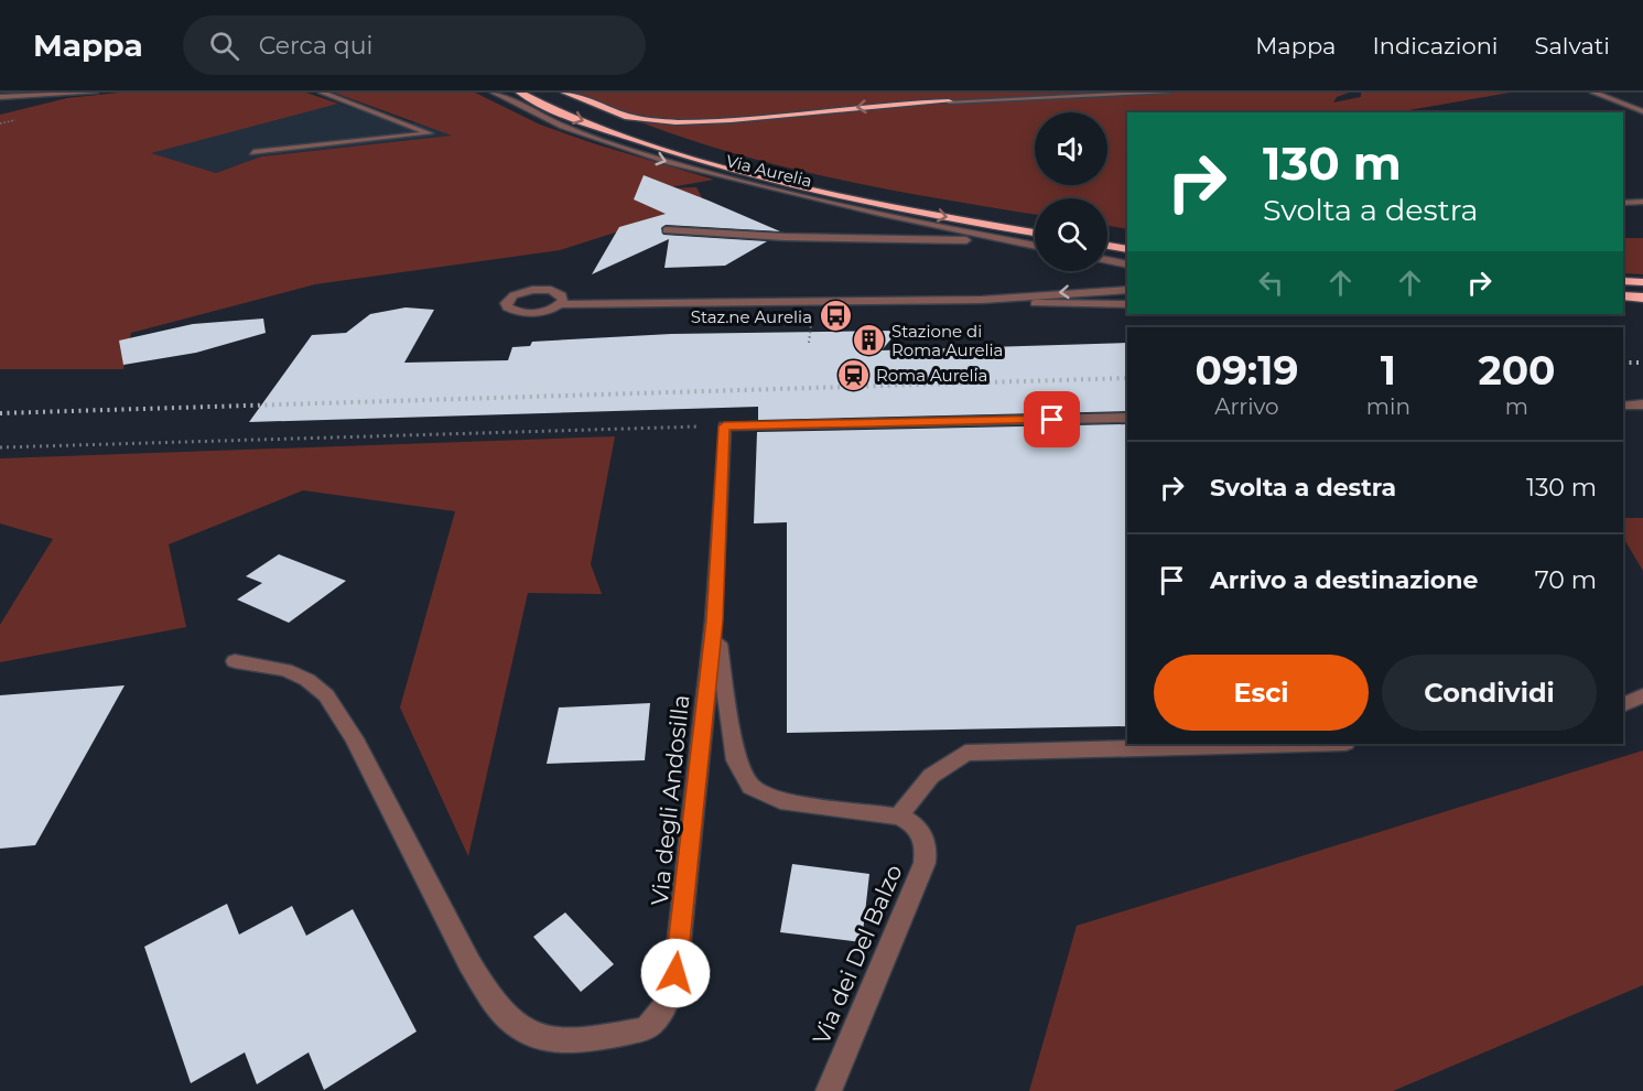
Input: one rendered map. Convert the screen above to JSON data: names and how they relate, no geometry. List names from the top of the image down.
{
  "streets": {
    "highway": ["Via Aurelia"],
    "street": ["Via degli Andosilla", "Via dei Del Balzo"]
  },
  "places": {
    "bus stop": ["Staz.ne Aurelia"],
    "building": ["Stazione di Roma Aurelia"],
    "station": ["Roma Aurelia"]
  },
  "page": {
    "header": "Mappa",
    "search": "Cerca qui",
    "nav": ["Mappa", "Indicazioni", "Salvati"],
    "turn": ["130 m", "Svolta a destra"],
    "eta": [
      "09:19",
      "Arrivo",
      "1",
      "min",
      "200",
      "m"
    ],
    "list": [
      {
        "name": "Svolta a destra",
        "value": "130 m"
      },
      {
        "name": "Arrivo a destinazione",
        "value": "70 m"
      }
    ],
    "buttons": ["Esci", "Condividi"]
  }
}
